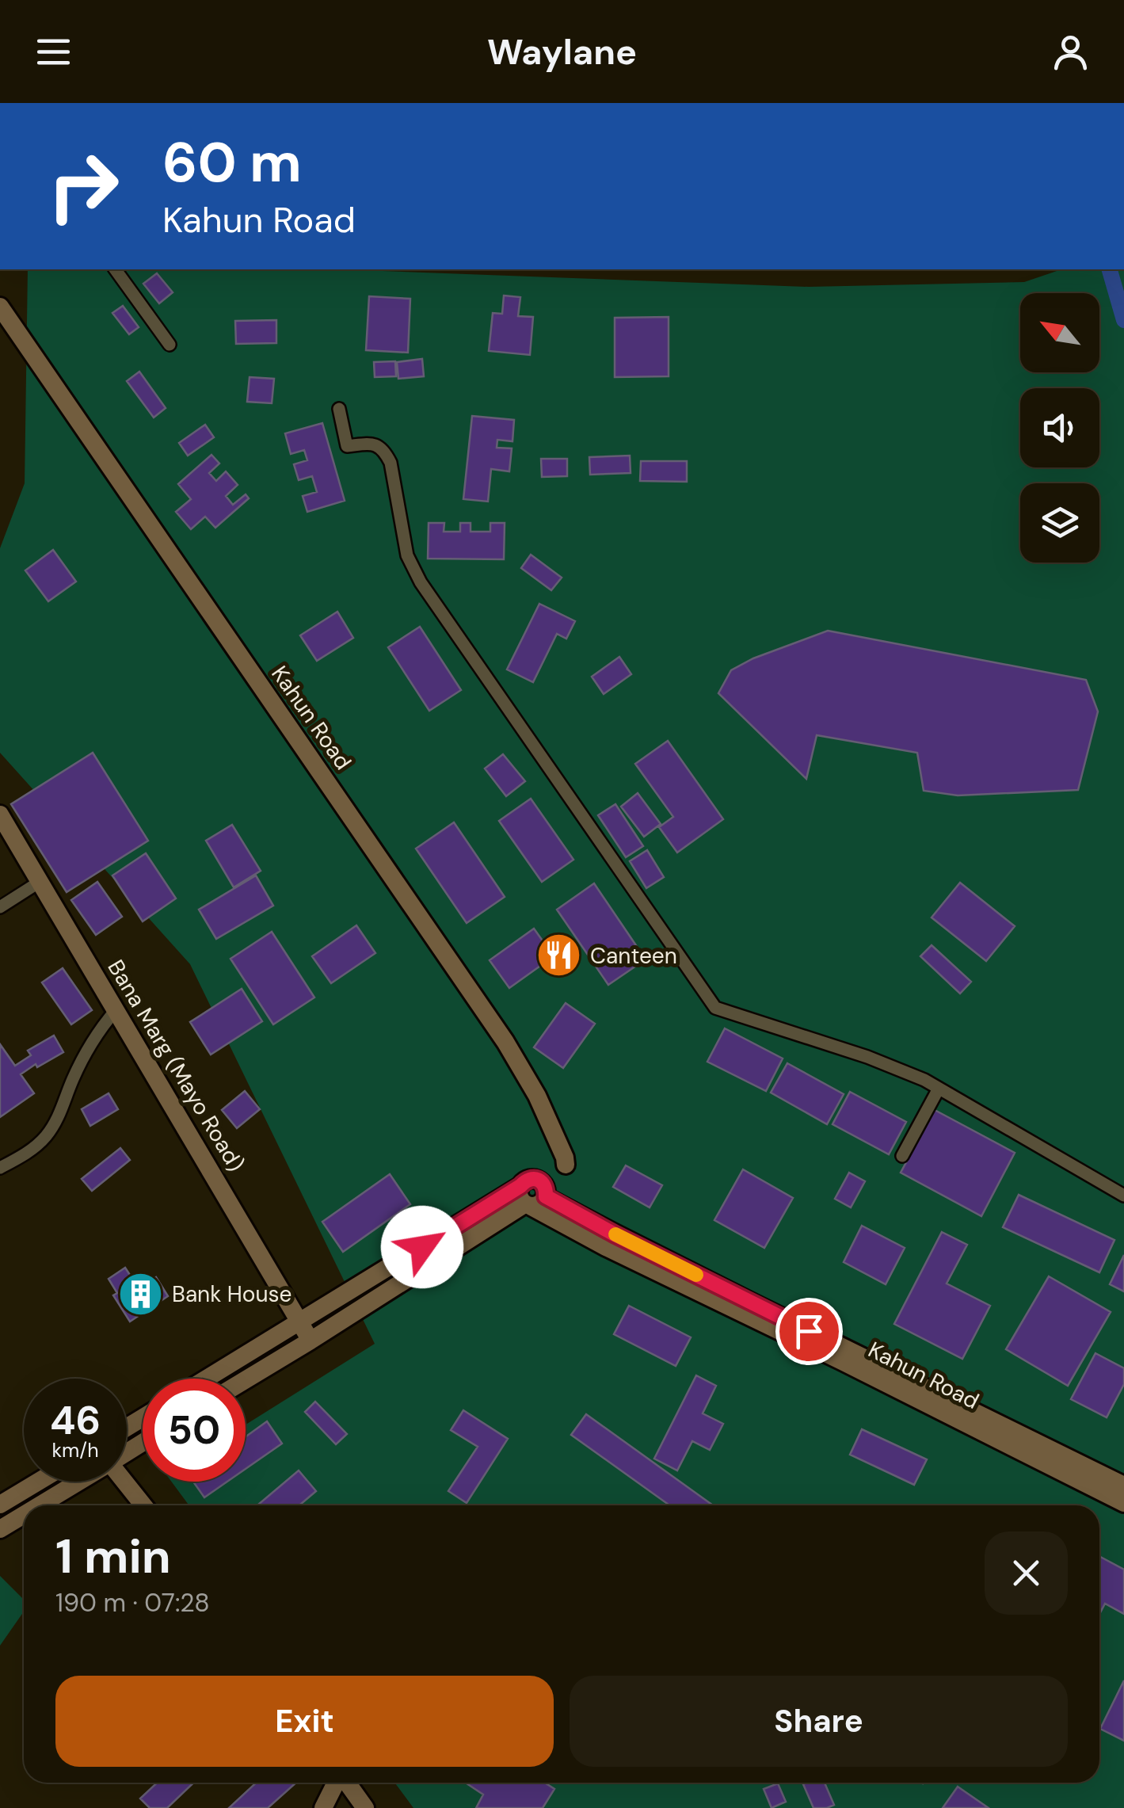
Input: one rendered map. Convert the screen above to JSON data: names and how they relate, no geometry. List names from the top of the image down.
{
  "streets": {
    "street": ["Kahun Road", "Bana Marg (Mayo Road)"]
  },
  "places": {
    "restaurant": ["Canteen"],
    "building": ["Bank House"]
  },
  "north": "top left",
  "page": {
    "header": "Waylane",
    "turn": ["60 m", "Kahun Road"],
    "speed": "46 km/h",
    "limit": "50",
    "heading": ["1 min", "190 m · 07:28"],
    "buttons": ["Exit", "Share"]
  }
}
